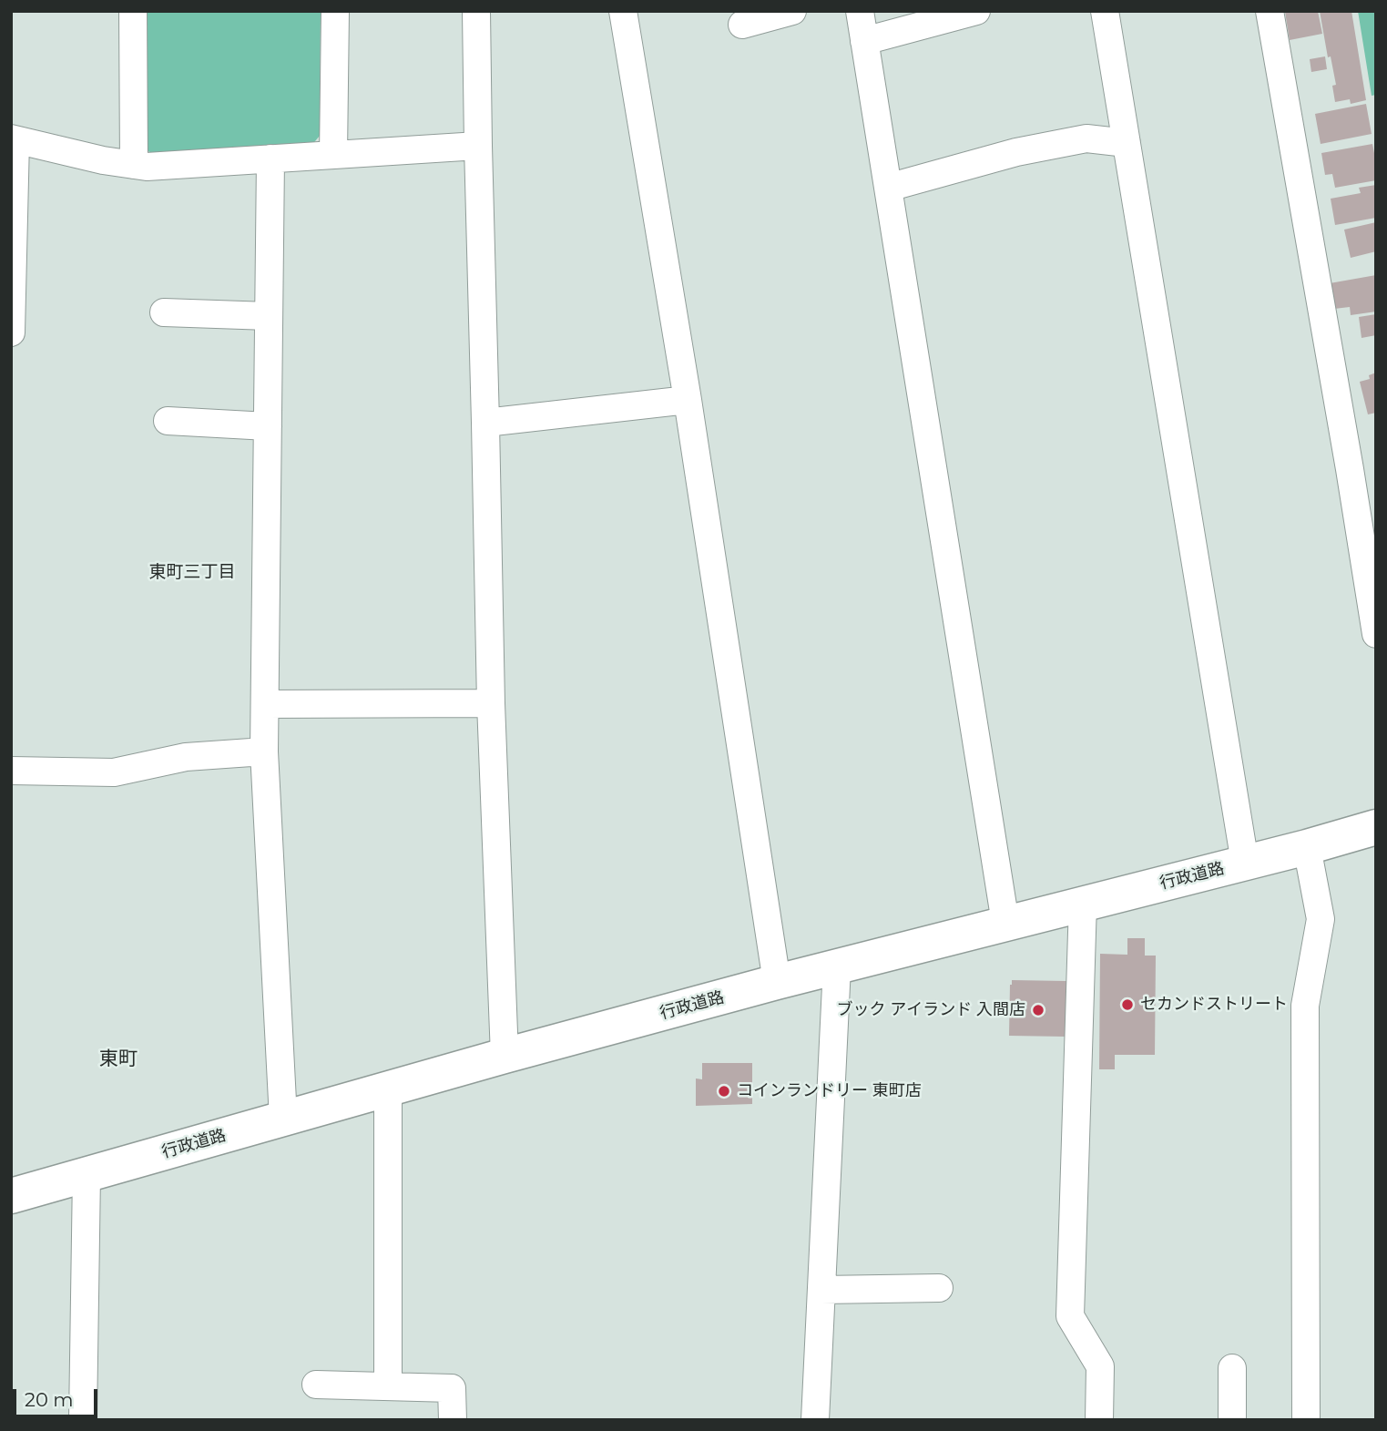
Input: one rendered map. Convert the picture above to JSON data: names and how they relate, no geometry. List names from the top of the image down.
{
  "streets": {
    "highway": ["行政道路"]
  },
  "districts": ["東町三丁目", "東町"],
  "places": ["セカンドストリート", "ブック アイランド 入間店", "コインランドリー 東町店"],
  "scale_bar": "20 m"
}
